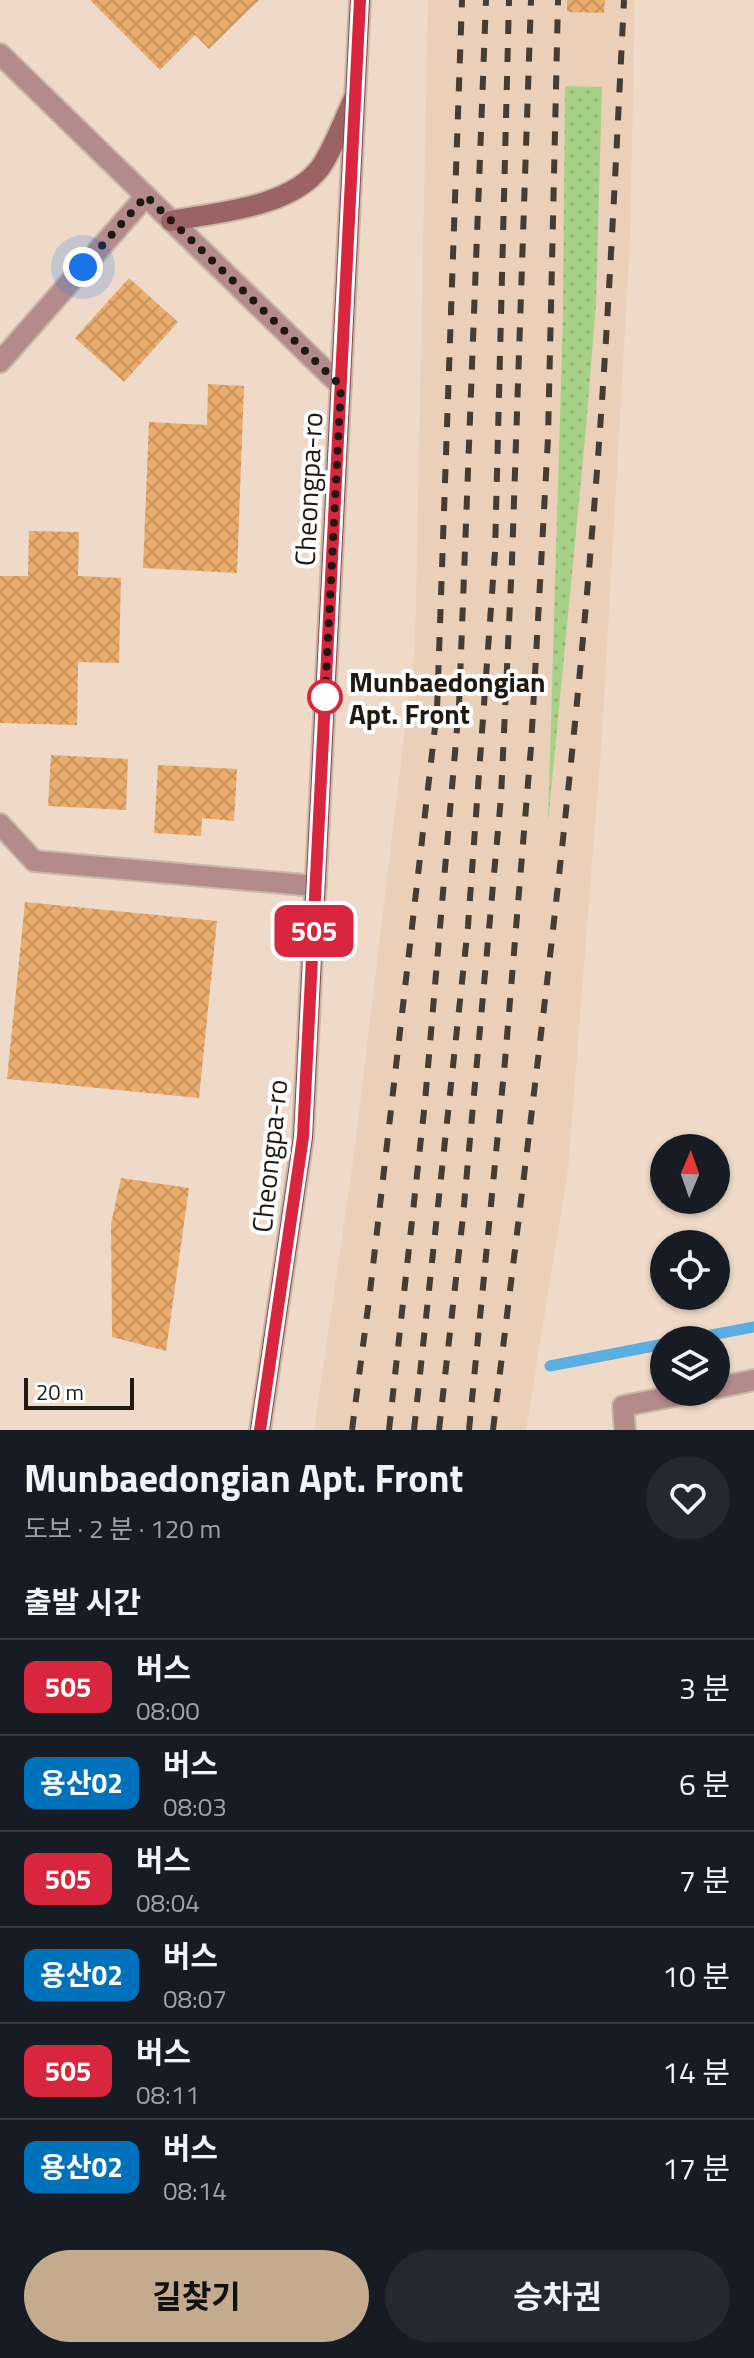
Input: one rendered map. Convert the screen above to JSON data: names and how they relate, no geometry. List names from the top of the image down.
{
  "streets": {
    "main road": ["Cheongpa-ro"]
  },
  "places": ["Munbaedongian Apt. Front"],
  "lines": ["bus line 505"],
  "scale_bar": "20 m",
  "north": "top",
  "page": {
    "on_map": "505",
    "scale": "20 m",
    "heading": [
      ["Munbaedongian Apt. Front", "도보 · 2 분 · 120 m"],
      "출발 시간"
    ],
    "list": [
      {
        "mark": "505",
        "name": "버스",
        "note": "08:00",
        "value": "3 분"
      },
      {
        "mark": "용산02",
        "name": "버스",
        "note": "08:03",
        "value": "6 분"
      },
      {
        "mark": "505",
        "name": "버스",
        "note": "08:04",
        "value": "7 분"
      },
      {
        "mark": "용산02",
        "name": "버스",
        "note": "08:07",
        "value": "10 분"
      },
      {
        "mark": "505",
        "name": "버스",
        "note": "08:11",
        "value": "14 분"
      },
      {
        "mark": "용산02",
        "name": "버스",
        "note": "08:14",
        "value": "17 분"
      }
    ],
    "buttons": ["길찾기", "승차권"]
  }
}
